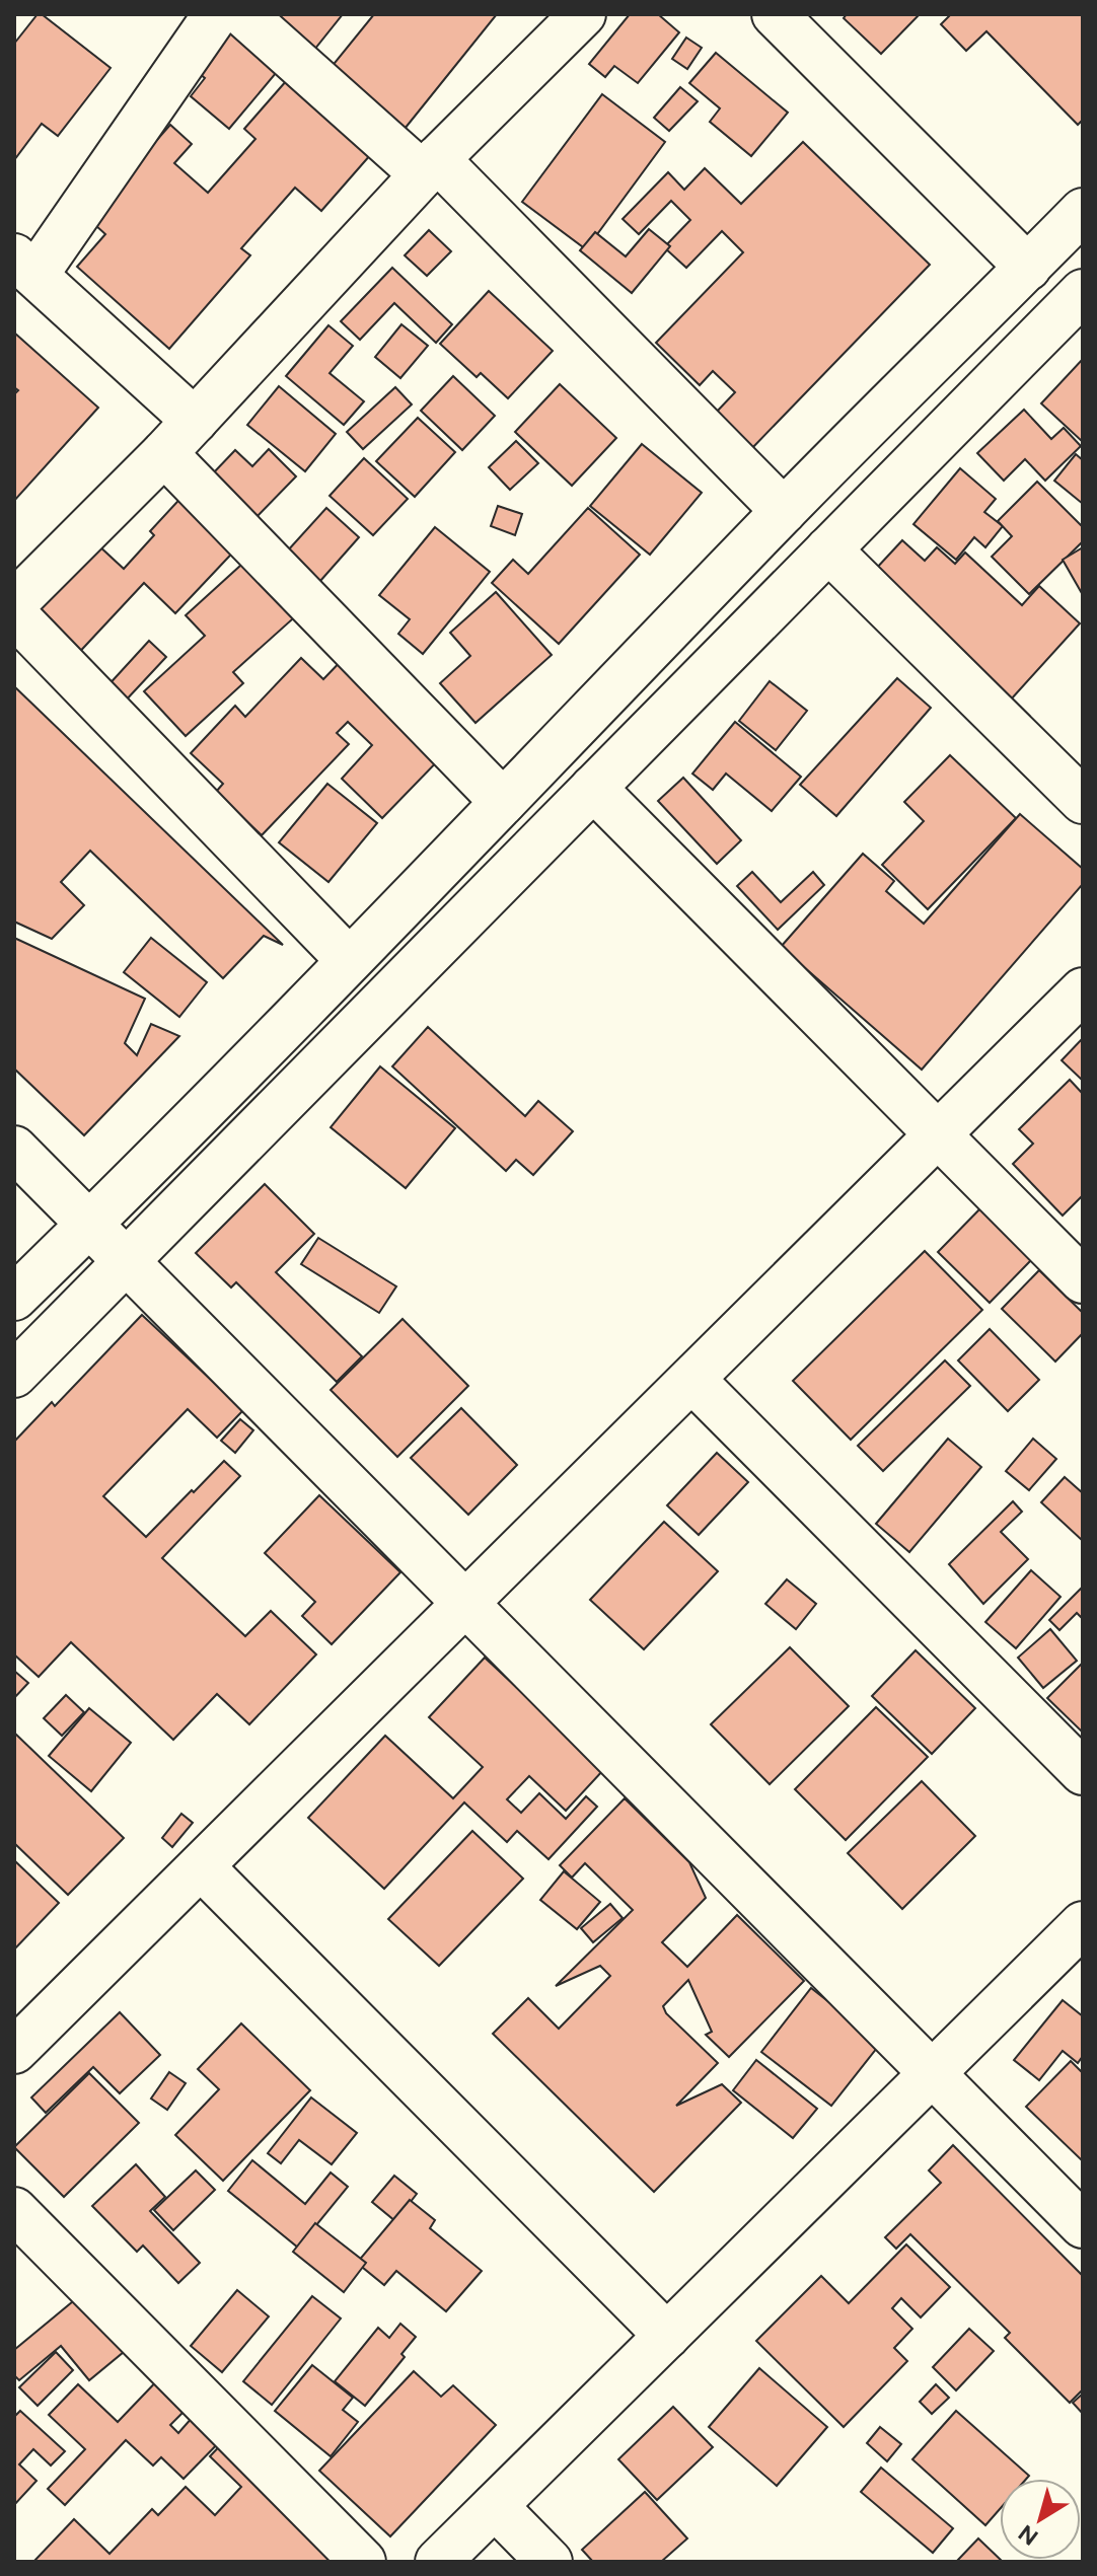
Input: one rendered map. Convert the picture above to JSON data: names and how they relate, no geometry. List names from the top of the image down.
{
  "north": "bottom left"
}
